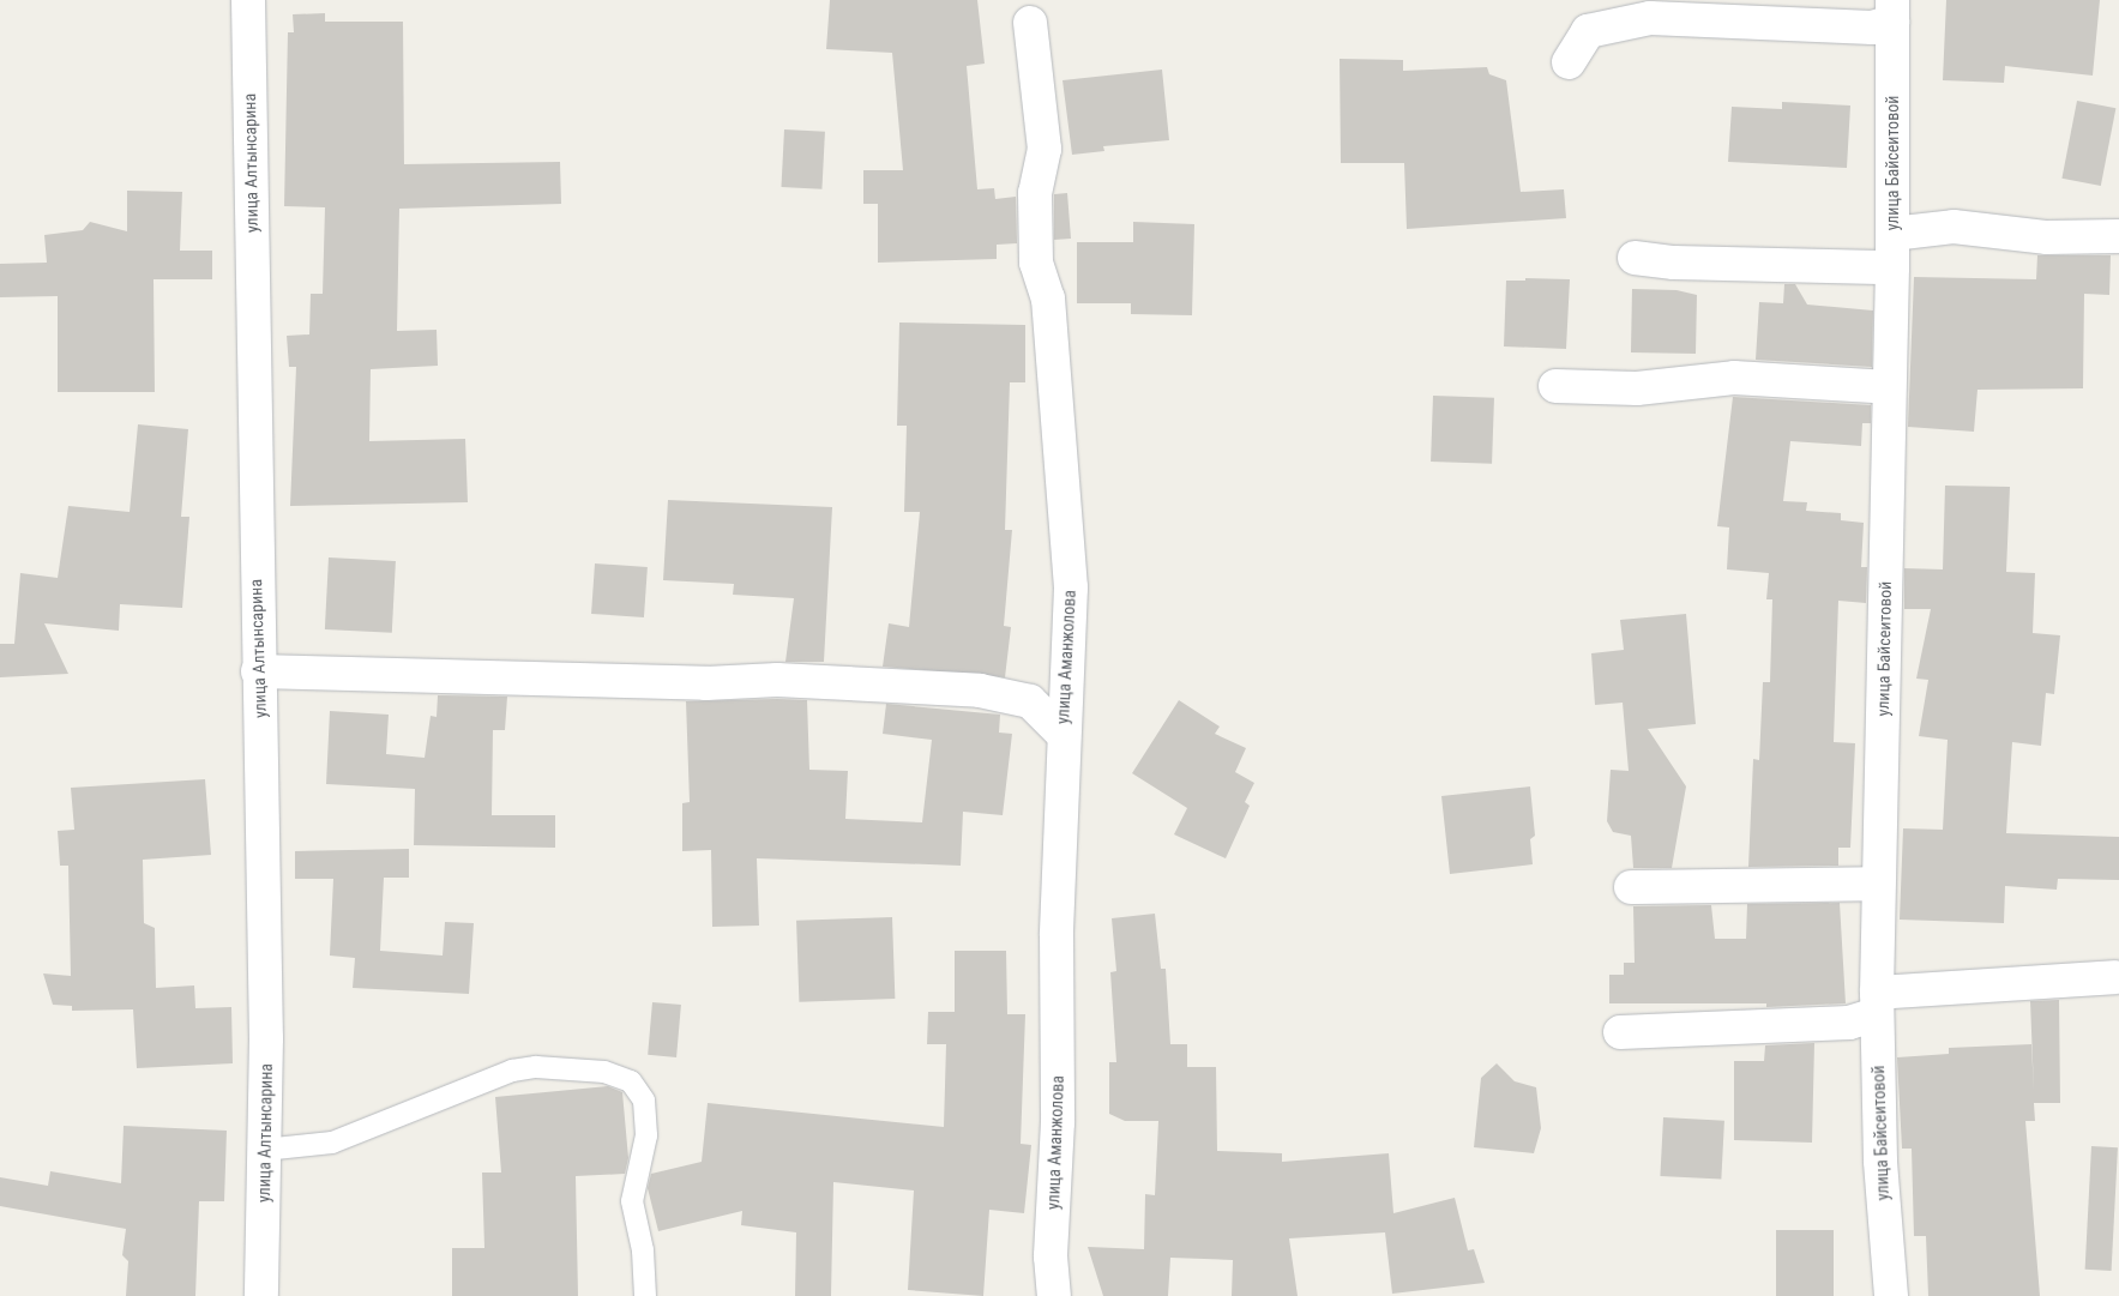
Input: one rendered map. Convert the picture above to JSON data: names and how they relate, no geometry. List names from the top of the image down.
{
  "streets": {
    "street": ["улица Алтынсарина", "улица Байсеитовой", "улица Аманжолова"]
  }
}
